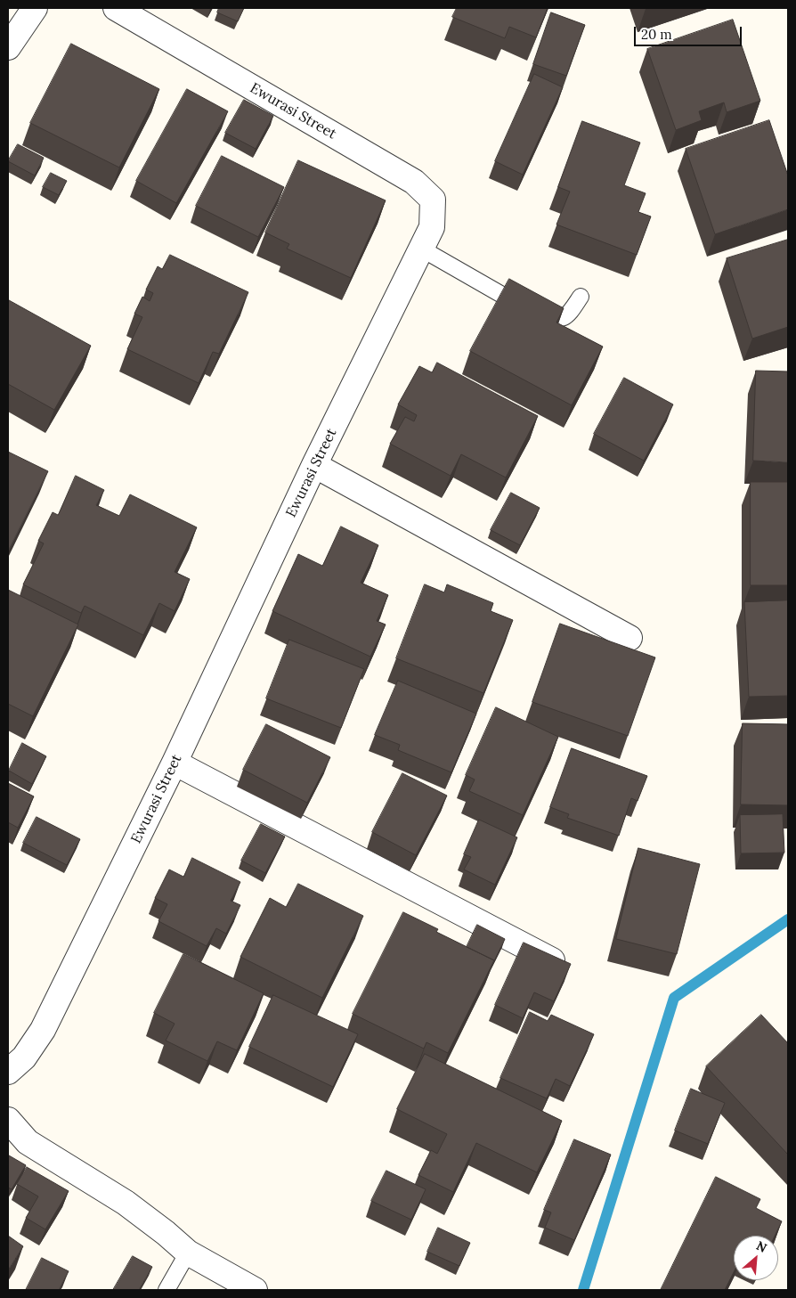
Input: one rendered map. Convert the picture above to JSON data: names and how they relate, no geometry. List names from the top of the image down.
{
  "streets": {
    "street": ["Ewurasi Street"]
  },
  "scale_bar": "20 m",
  "north": "top right"
}
